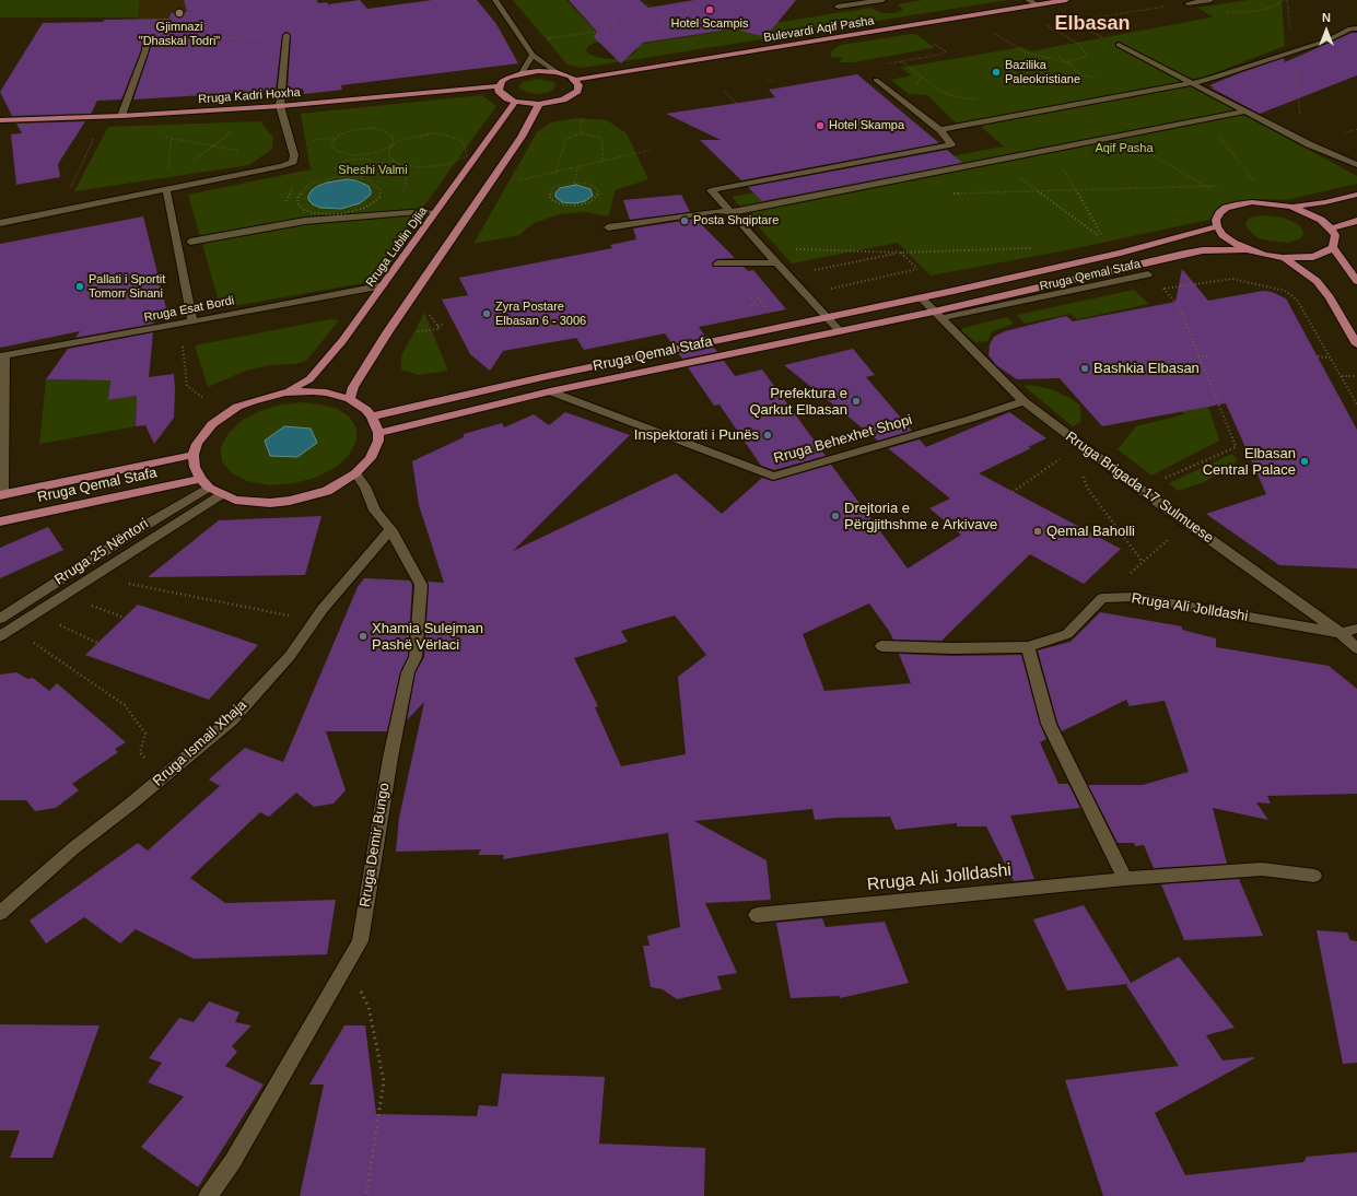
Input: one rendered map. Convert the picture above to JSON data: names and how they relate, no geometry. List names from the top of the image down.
{
  "streets": {
    "main road": [
      "Bulevardi Aqif Pasha",
      "Rruga Kadri Hoxha",
      "Rruga Lublin Djlia",
      "Rruga Qemal Stafa"
    ],
    "street": [
      "Rruga Esat Bordi",
      "Rruga Behexhet Shopi",
      "Rruga Brigada 17 Sulmuese",
      "Rruga 25 Nëntori",
      "Rruga Ali Jolldashi",
      "Rruga Ismail Xhaja",
      "Rruga Demir Bungo"
    ]
  },
  "crossings": [
    ["Rruga Lublin Djlia", "Rruga Qemal Stafa"],
    ["Rruga Lublin Djlia", "Rruga Esat Bordi"],
    ["Rruga Lublin Djlia", "Rruga 25 Nëntori"],
    ["Rruga Lublin Djlia", "Rruga Demir Bungo"],
    ["Rruga Qemal Stafa", "Rruga Behexhet Shopi"],
    ["Rruga Qemal Stafa", "Rruga Brigada 17 Sulmuese"],
    ["Rruga Qemal Stafa", "Rruga 25 Nëntori"],
    ["Rruga Qemal Stafa", "Rruga Demir Bungo"],
    ["Rruga Behexhet Shopi", "Rruga Brigada 17 Sulmuese"],
    ["Rruga Brigada 17 Sulmuese", "Rruga Ali Jolldashi"],
    ["Rruga 25 Nëntori", "Rruga Demir Bungo"],
    ["Rruga Ismail Xhaja", "Rruga Demir Bungo"]
  ],
  "districts": ["Elbasan"],
  "parks": ["Aqif Pasha", "Sheshi Valmi"],
  "places": [
    "Hotel Scampis",
    "Gjimnazi \"Dhaskal Todri\"",
    "Bazilika Paleokristiane",
    "Hotel Skampa",
    "Posta Shqiptare",
    "Pallati i Sportit Tomorr Sinani",
    "Zyra Postare Elbasan 6 - 3006",
    "Bashkia Elbasan",
    "Prefektura e Qarkut Elbasan",
    "Inspektorati i Punës",
    "Elbasan Central Palace",
    "Drejtoria e Përgjithshme e Arkivave",
    "Qemal Baholli",
    "Xhamia Sulejman Pashë Vërlaci"
  ],
  "north": "top"
}
